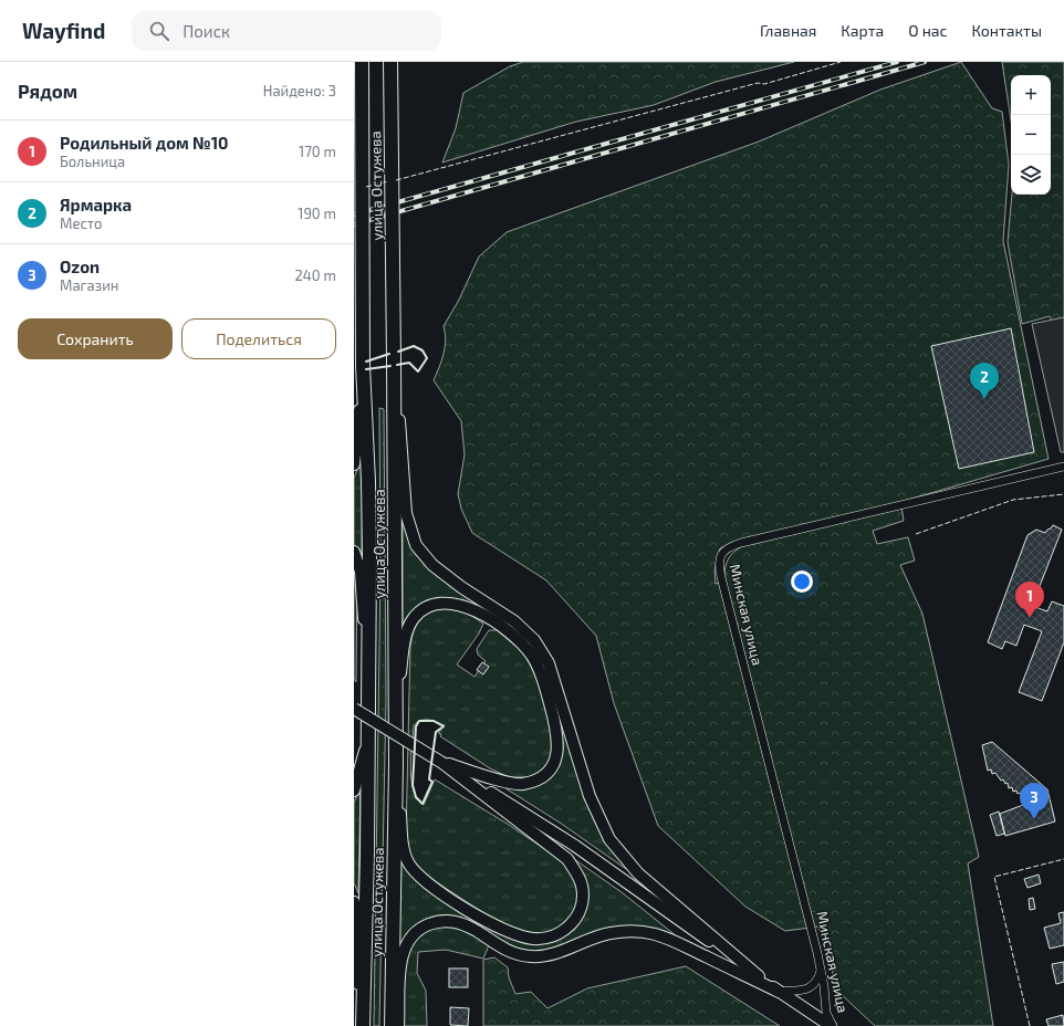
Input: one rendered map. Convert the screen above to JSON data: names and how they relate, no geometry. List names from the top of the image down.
{
  "streets": {
    "main road": ["улица Остужева"],
    "street": ["Минская улица"]
  },
  "page": {
    "header": "Wayfind",
    "search": "Поиск",
    "nav": [
      "Главная",
      "Карта",
      "О нас",
      "Контакты"
    ],
    "heading": ["Рядом", "Найдено: 3"],
    "map_buttons": ["+", "−"],
    "list": [
      {
        "mark": "1",
        "name": "Родильный дом №10",
        "note": "Больница",
        "value": "170 m"
      },
      {
        "mark": "2",
        "name": "Ярмарка",
        "note": "Место",
        "value": "190 m"
      },
      {
        "mark": "3",
        "name": "Ozon",
        "note": "Магазин",
        "value": "240 m"
      }
    ],
    "buttons": ["Сохранить", "Поделиться"],
    "pins": ["2", "1", "3"]
  }
}
